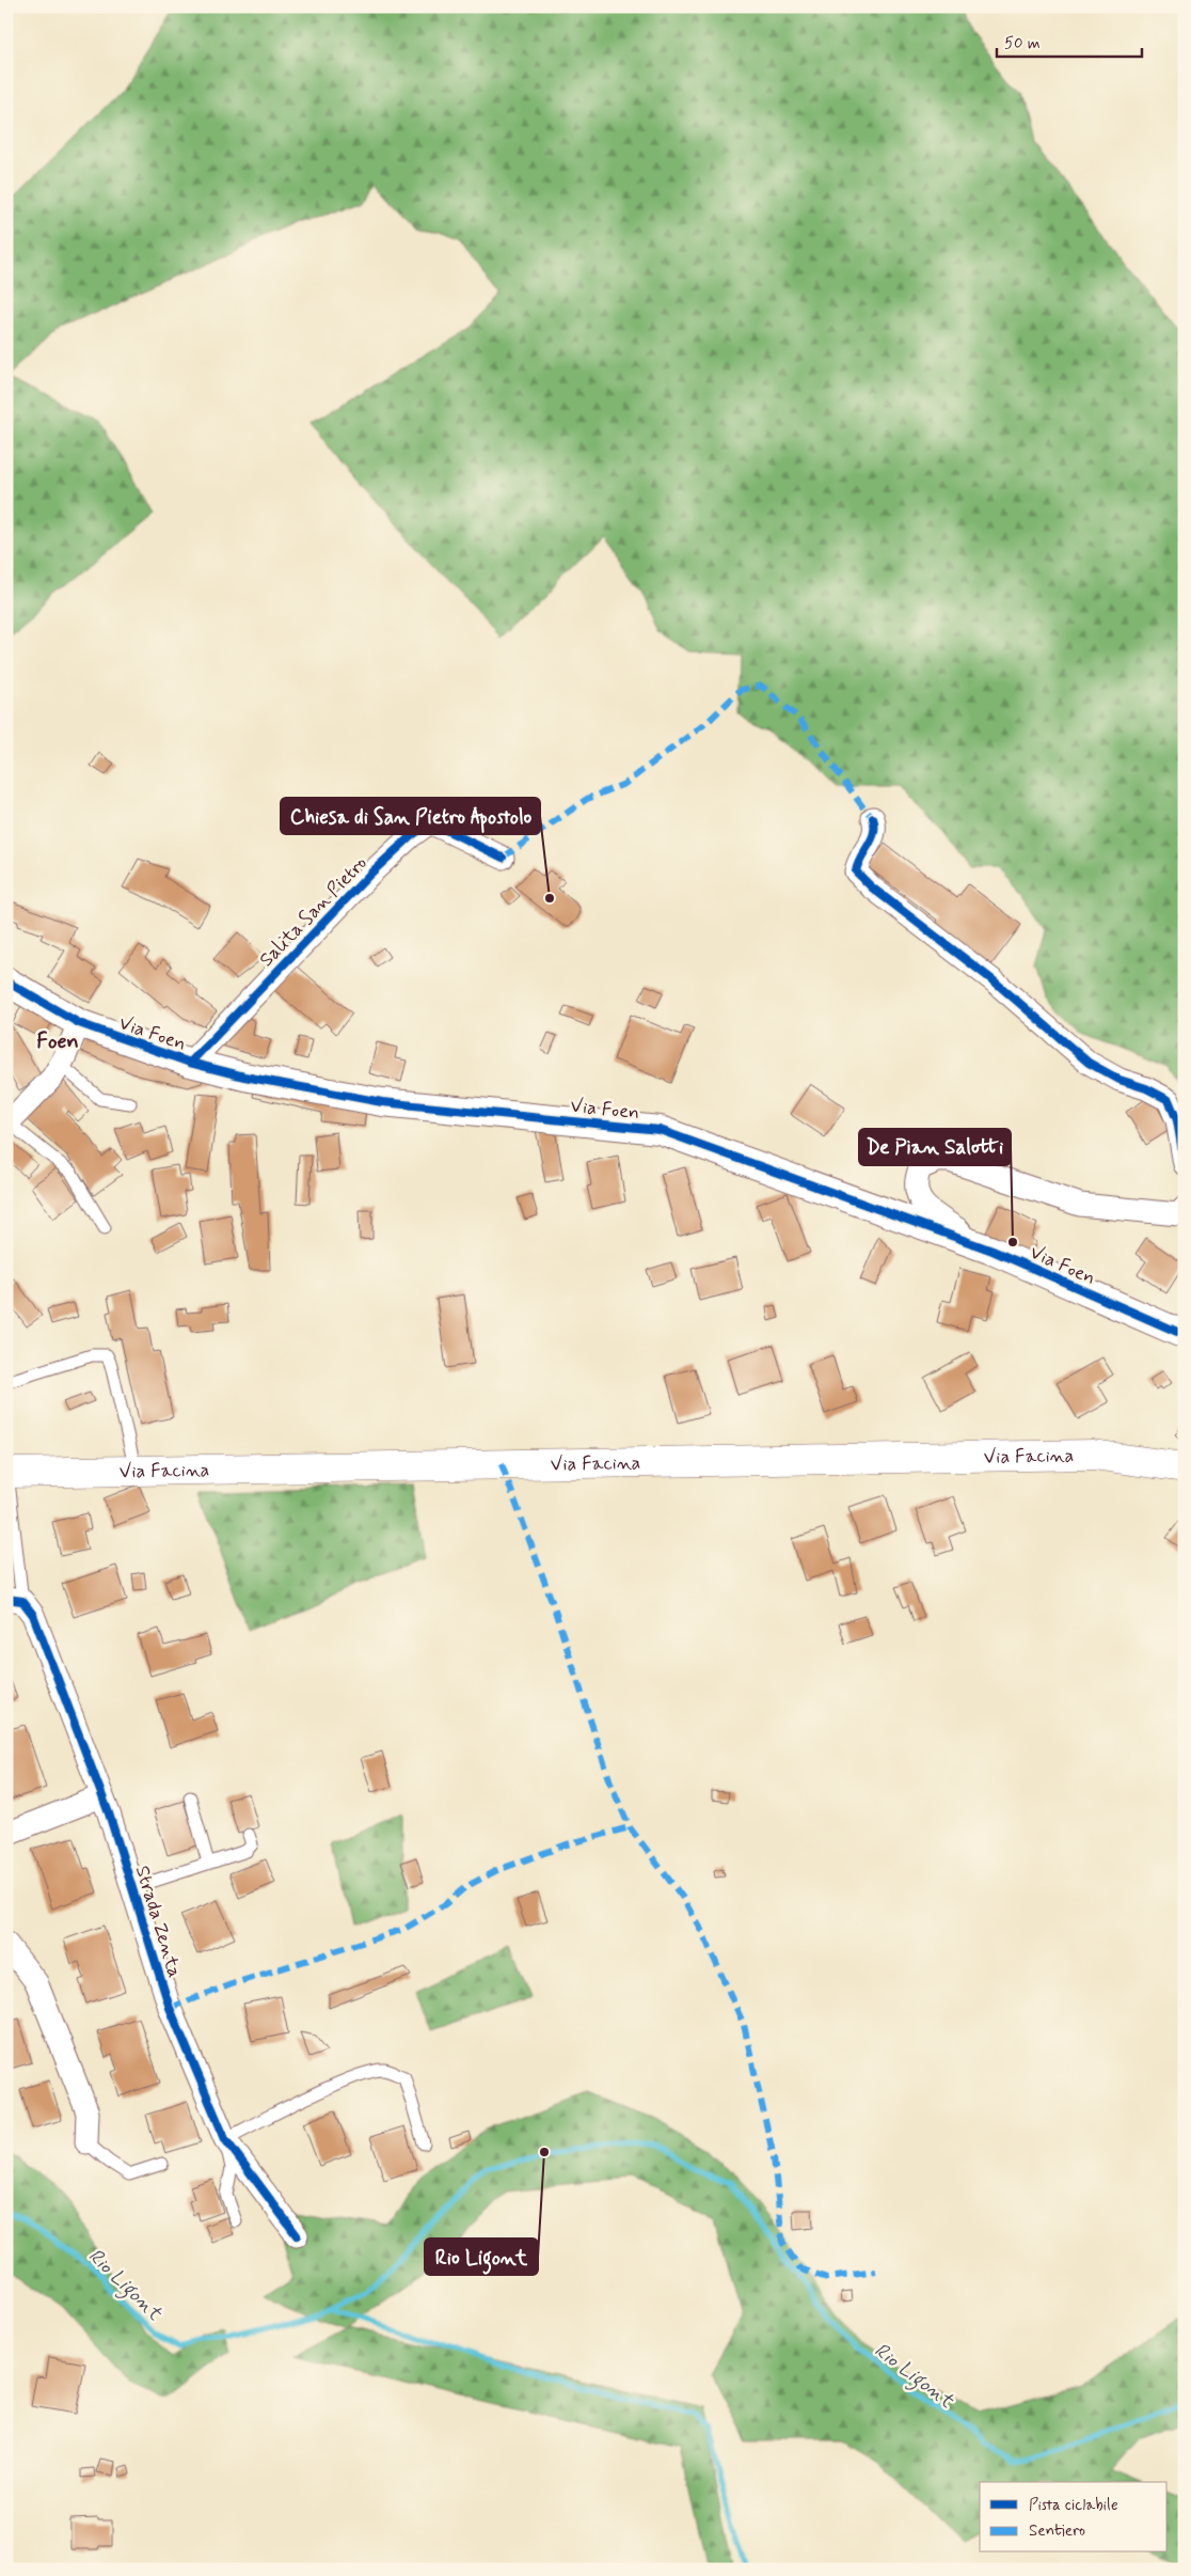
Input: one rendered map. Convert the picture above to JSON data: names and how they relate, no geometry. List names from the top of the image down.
{
  "streets": {
    "main road": ["Via Facina"],
    "street": ["Salita San Pietro", "Via Foen", "Strada Zenta"]
  },
  "crossings": [
    ["Salita San Pietro", "Via Foen"]
  ],
  "districts": ["Foen"],
  "water": ["Rio Ligont"],
  "places": ["Chiesa di San Pietro Apostolo", "De Pian Salotti", "Rio Ligont"],
  "legend": ["Pista ciclabile", "Sentiero"],
  "scale_bar": "50 m"
}
